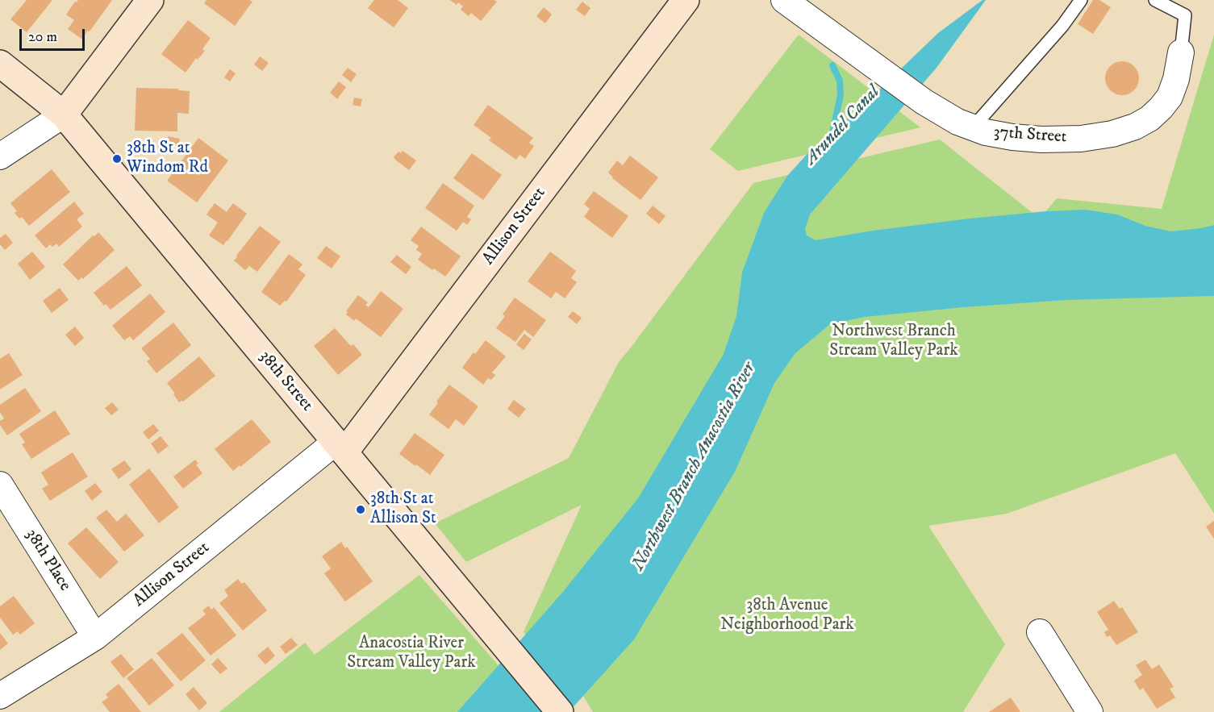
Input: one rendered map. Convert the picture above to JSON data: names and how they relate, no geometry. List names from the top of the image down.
{
  "streets": {
    "main road": ["Allison Street", "38th Street"],
    "street": ["37th Street", "38th Place"]
  },
  "crossings": [
    ["Allison Street", "38th Street"],
    ["Allison Street", "38th Place"]
  ],
  "water": ["Arundel Canal", "Northwest Branch Anacostia River"],
  "parks": ["Northwest Branch Stream Valley Park", "38th Avenue Neighborhood Park", "Anacostia River Stream Valley Park"],
  "places": ["38th St at Windom Rd", "38th St at Allison St"],
  "scale_bar": "20 m"
}
